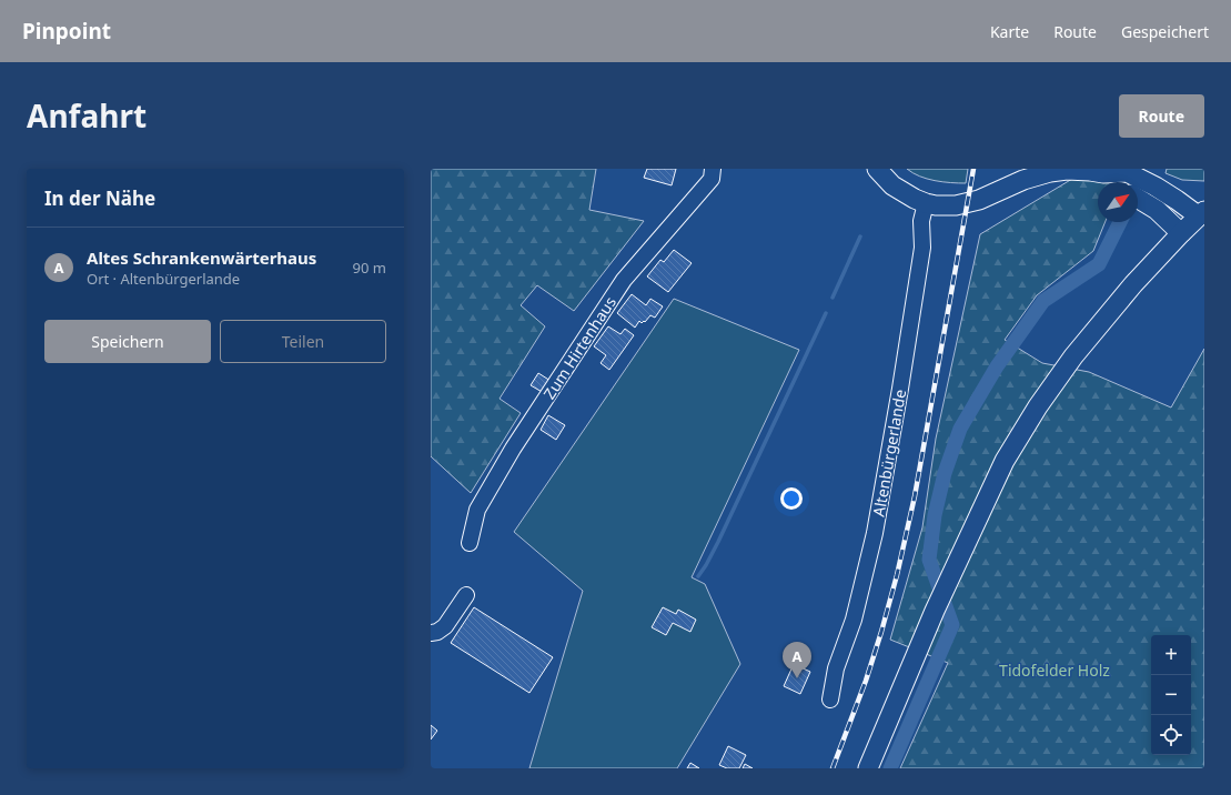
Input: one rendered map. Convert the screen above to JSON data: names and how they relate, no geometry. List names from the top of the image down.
{
  "streets": {
    "street": ["Zum Hirtenhaus", "Altenbürgerlande"]
  },
  "parks": ["Tidofelder Holz"],
  "north": "top right",
  "page": {
    "header": "Pinpoint",
    "nav": ["Karte", "Route", "Gespeichert"],
    "title": "Anfahrt",
    "buttons": [
      "Route",
      ["Speichern", "Teilen"]
    ],
    "heading": "In der Nähe",
    "list": [
      {
        "mark": "A",
        "name": "Altes Schrankenwärterhaus",
        "note": "Ort · Altenbürgerlande",
        "value": "90 m"
      }
    ],
    "map_buttons": ["+", "−"],
    "pins": "A"
  }
}
